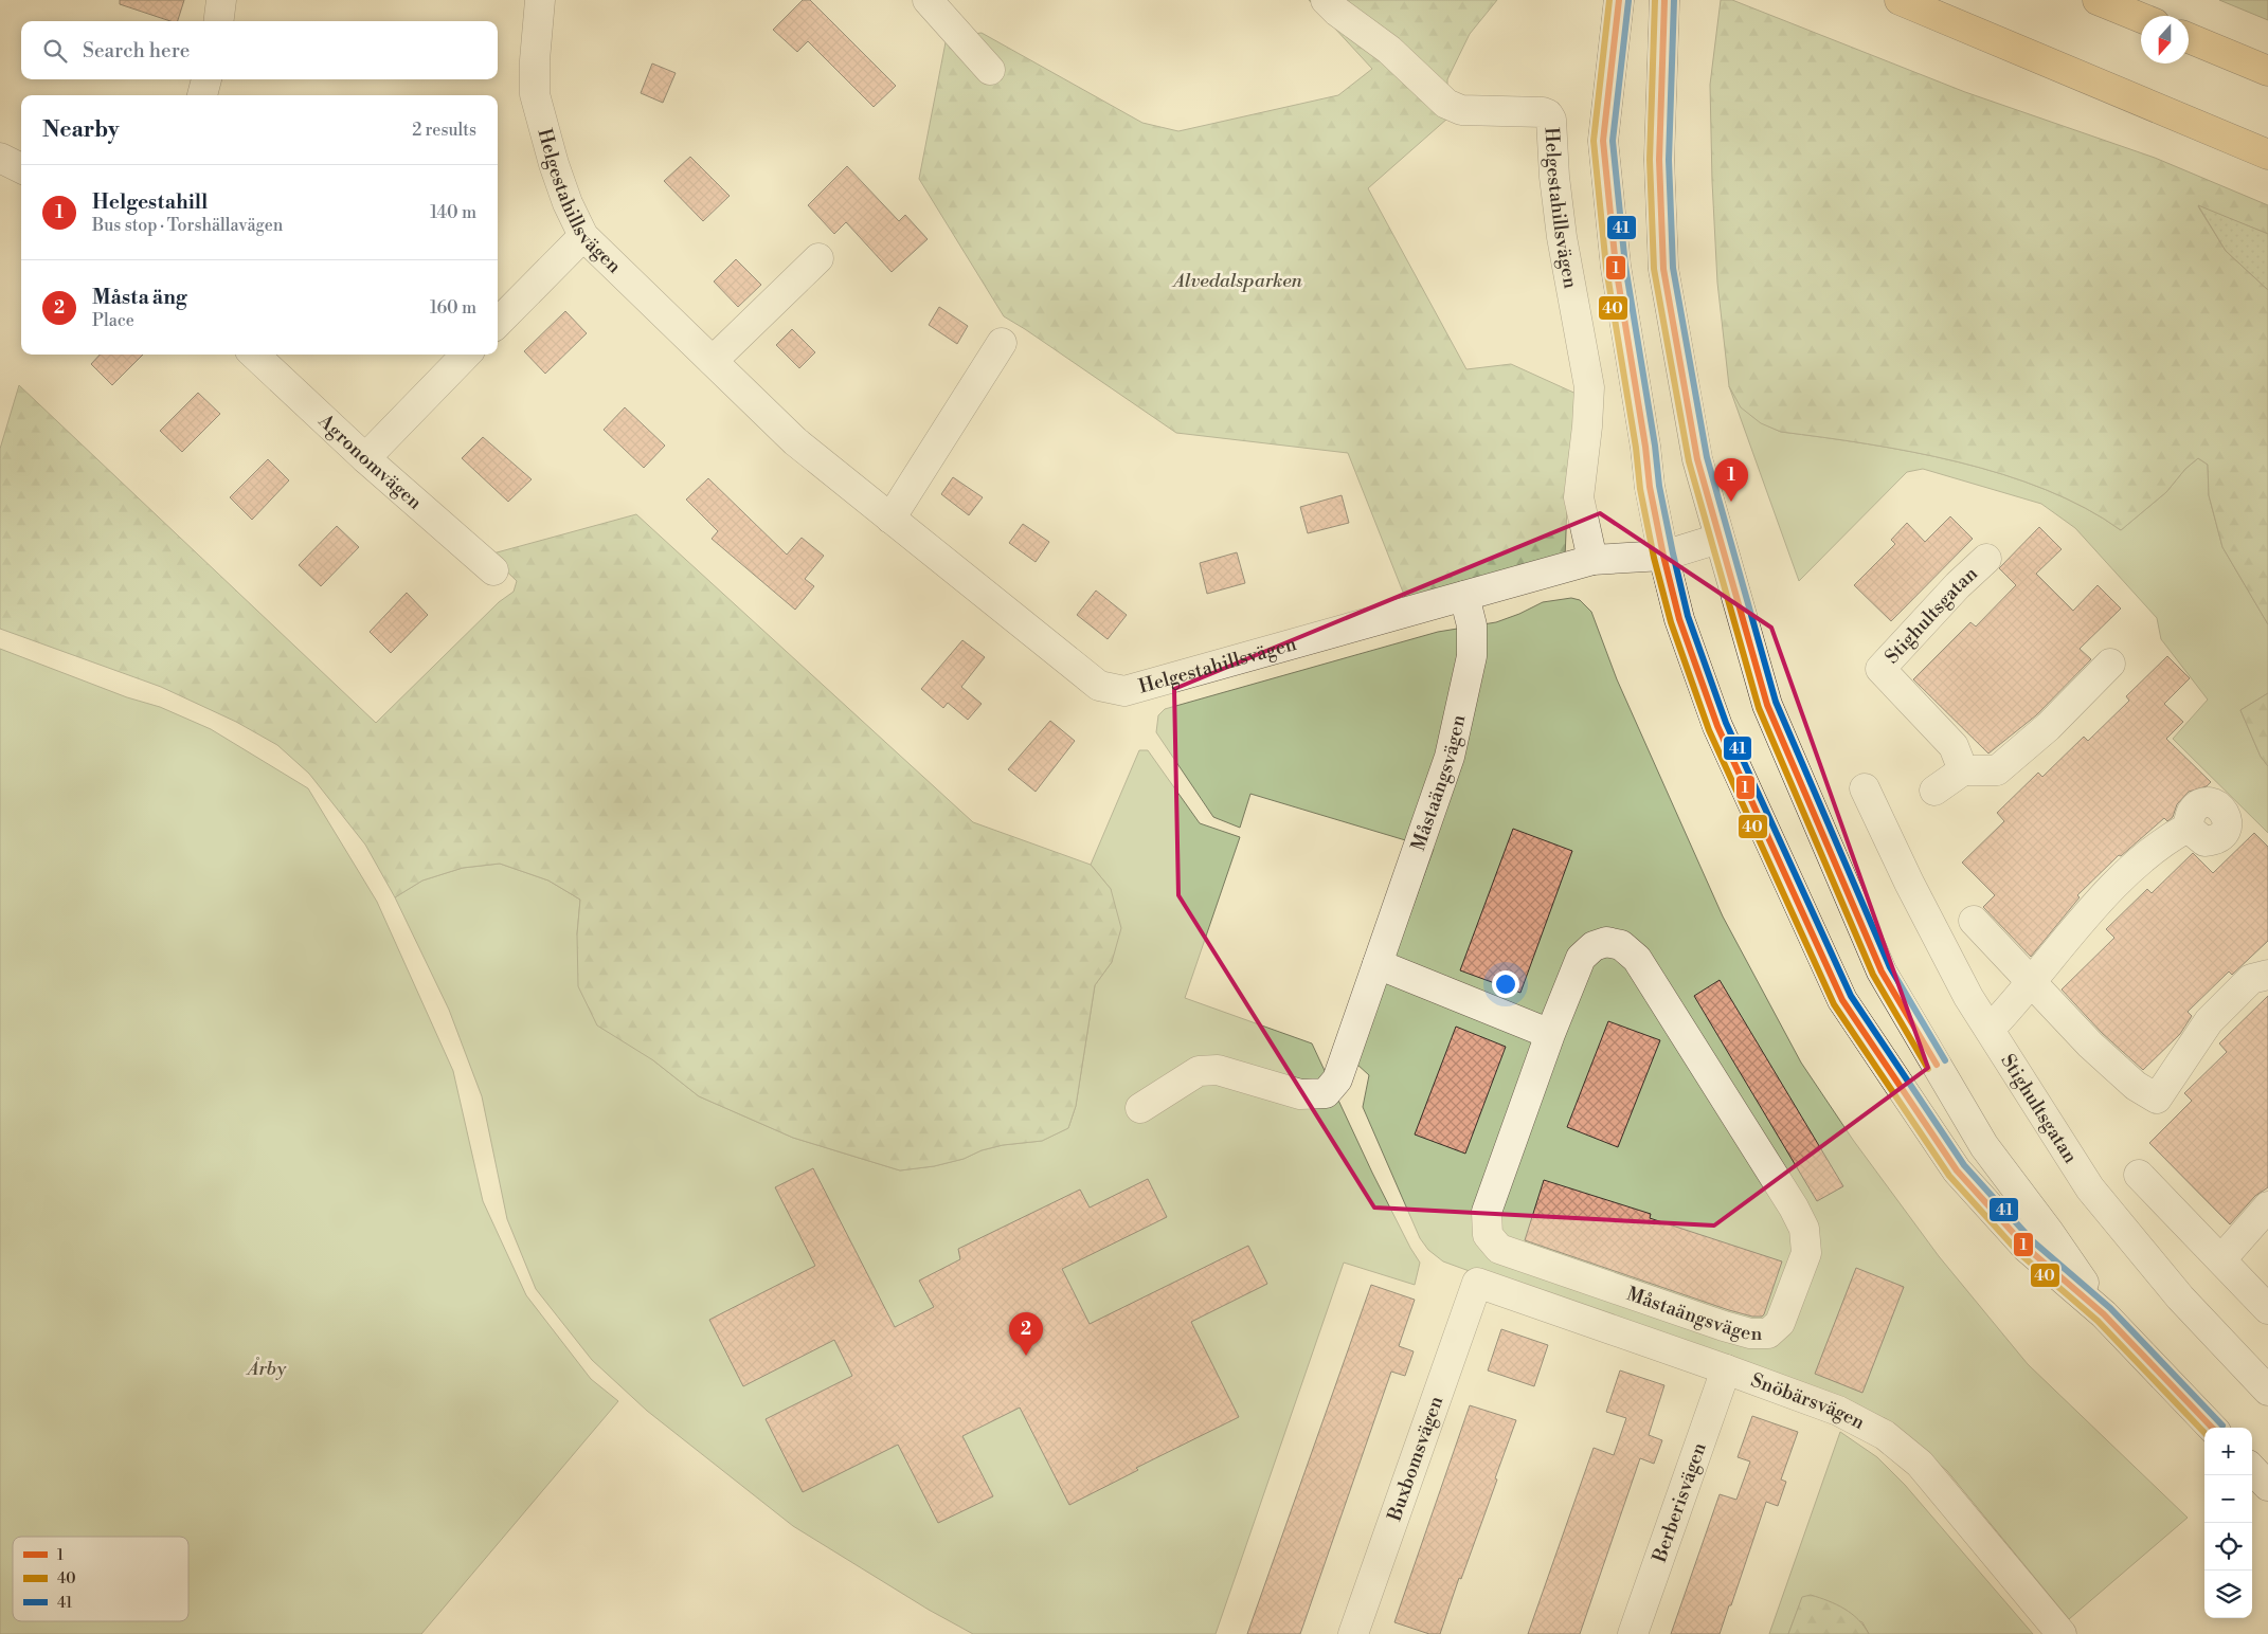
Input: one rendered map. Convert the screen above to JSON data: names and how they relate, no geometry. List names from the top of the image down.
{
  "streets": {
    "street": [
      "Helgestahillsvägen",
      "Agronomvägen",
      "Stighultsgatan",
      "Måstaängsvägen",
      "Snöbärsvägen",
      "Buxbomsvägen",
      "Berberisvägen"
    ]
  },
  "crossings": [
    ["Helgestahillsvägen", "Måstaängsvägen"],
    ["Snöbärsvägen", "Buxbomsvägen"],
    ["Snöbärsvägen", "Berberisvägen"]
  ],
  "parks": ["Alvedalsparken", "Årby"],
  "lines": ["transit line 1", "transit line 40", "transit line 41"],
  "legend": ["1", "40", "41"],
  "north": "bottom",
  "page": {
    "search": "Search here",
    "heading": ["Nearby", "2 results"],
    "list": [
      {
        "mark": "1",
        "name": "Helgestahill",
        "note": "Bus stop · Torshällavägen",
        "value": "140 m"
      },
      {
        "mark": "2",
        "name": "Måsta äng",
        "note": "Place",
        "value": "160 m"
      }
    ],
    "pins": ["1", "2"],
    "map_buttons": ["+", "−"]
  }
}
